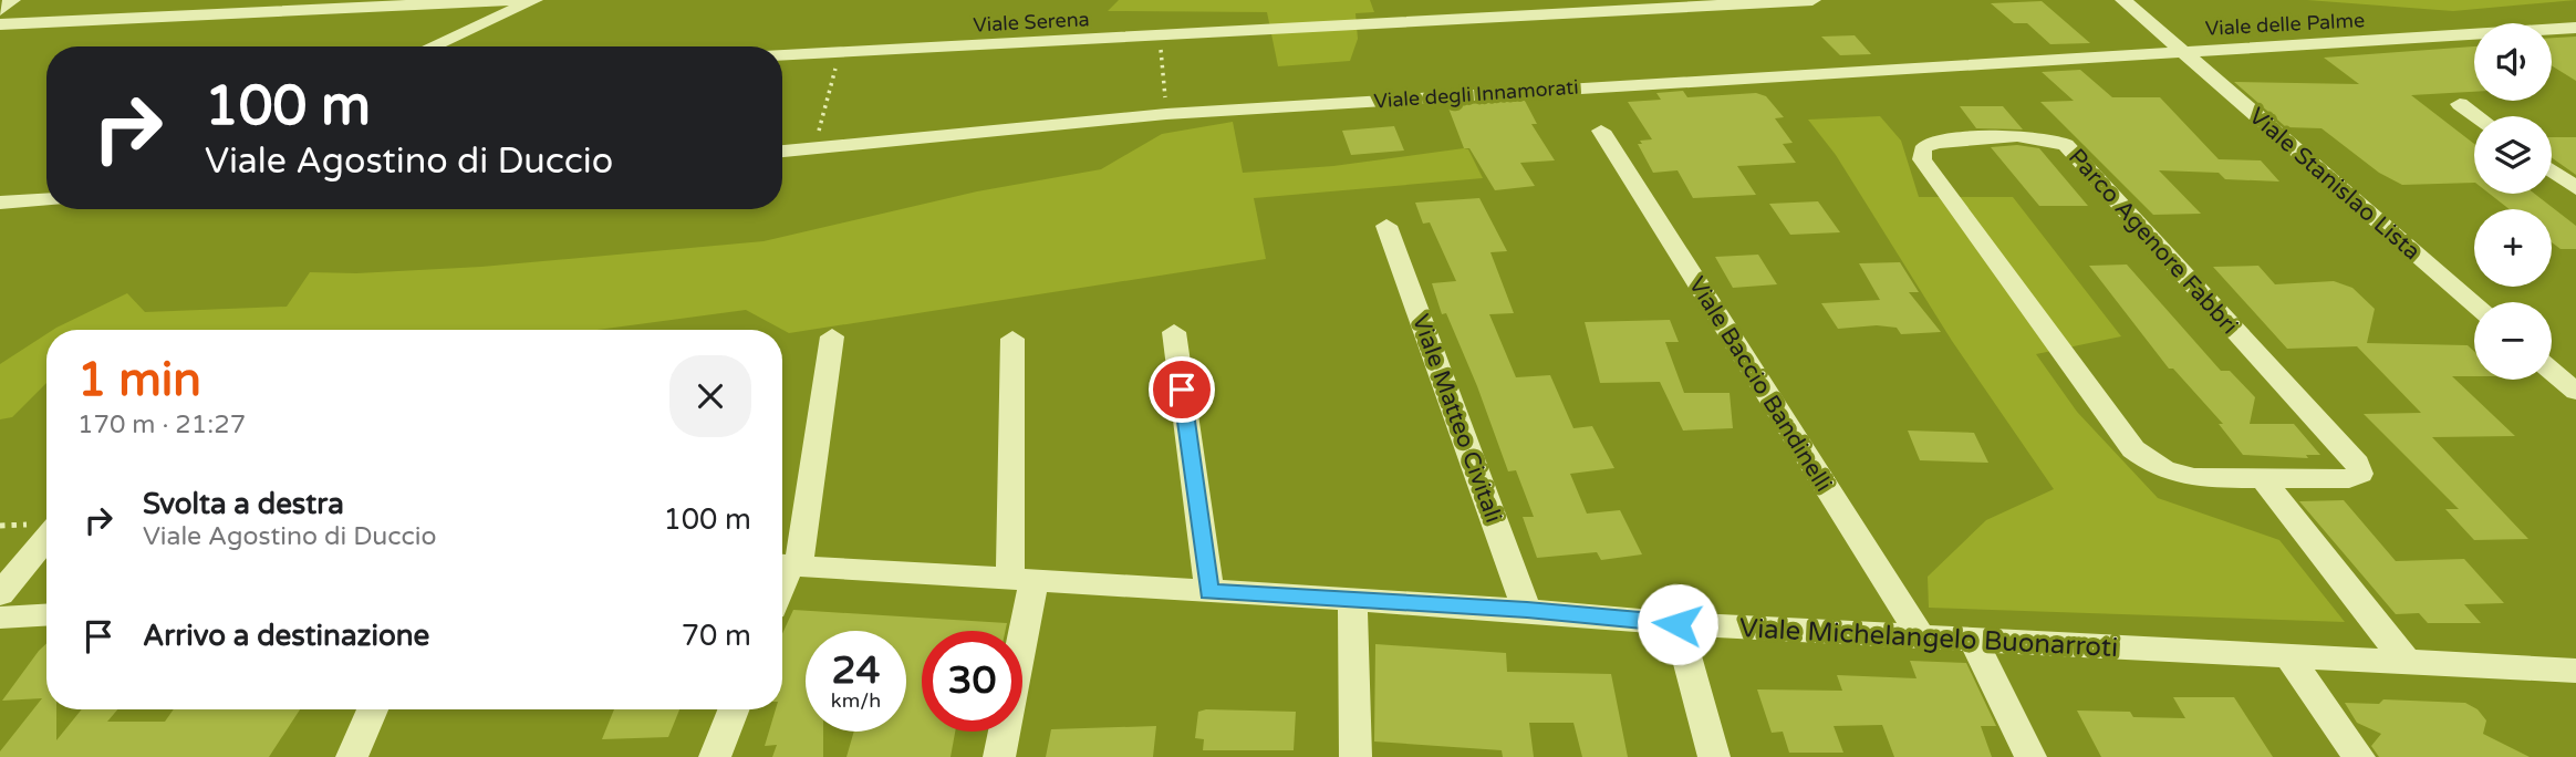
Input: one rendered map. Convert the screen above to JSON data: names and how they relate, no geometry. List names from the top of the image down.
{
  "streets": {
    "street": [
      "Viale Serena",
      "Viale delle Palme",
      "Viale degli Innamorati",
      "Viale Stanislao Lista",
      "Parco Agenore Fabbri",
      "Viale Baccio Bandinelli",
      "Viale Matteo Civitali",
      "Viale Michelangelo Buonarroti"
    ]
  },
  "crossings": [
    ["Viale delle Palme", "Viale degli Innamorati"],
    ["Viale delle Palme", "Viale Stanislao Lista"],
    ["Viale degli Innamorati", "Viale Stanislao Lista"],
    ["Viale Baccio Bandinelli", "Viale Michelangelo Buonarroti"],
    ["Viale Matteo Civitali", "Viale Michelangelo Buonarroti"]
  ],
  "page": {
    "map_buttons": ["+", "−"],
    "turn": ["100 m", "Viale Agostino di Duccio"],
    "heading": ["1 min", "170 m · 21:27"],
    "list": [
      {
        "name": "Svolta a destra",
        "note": "Viale Agostino di Duccio",
        "value": "100 m"
      },
      {
        "name": "Arrivo a destinazione",
        "value": "70 m"
      }
    ],
    "speed": "24 km/h",
    "limit": "30"
  }
}
